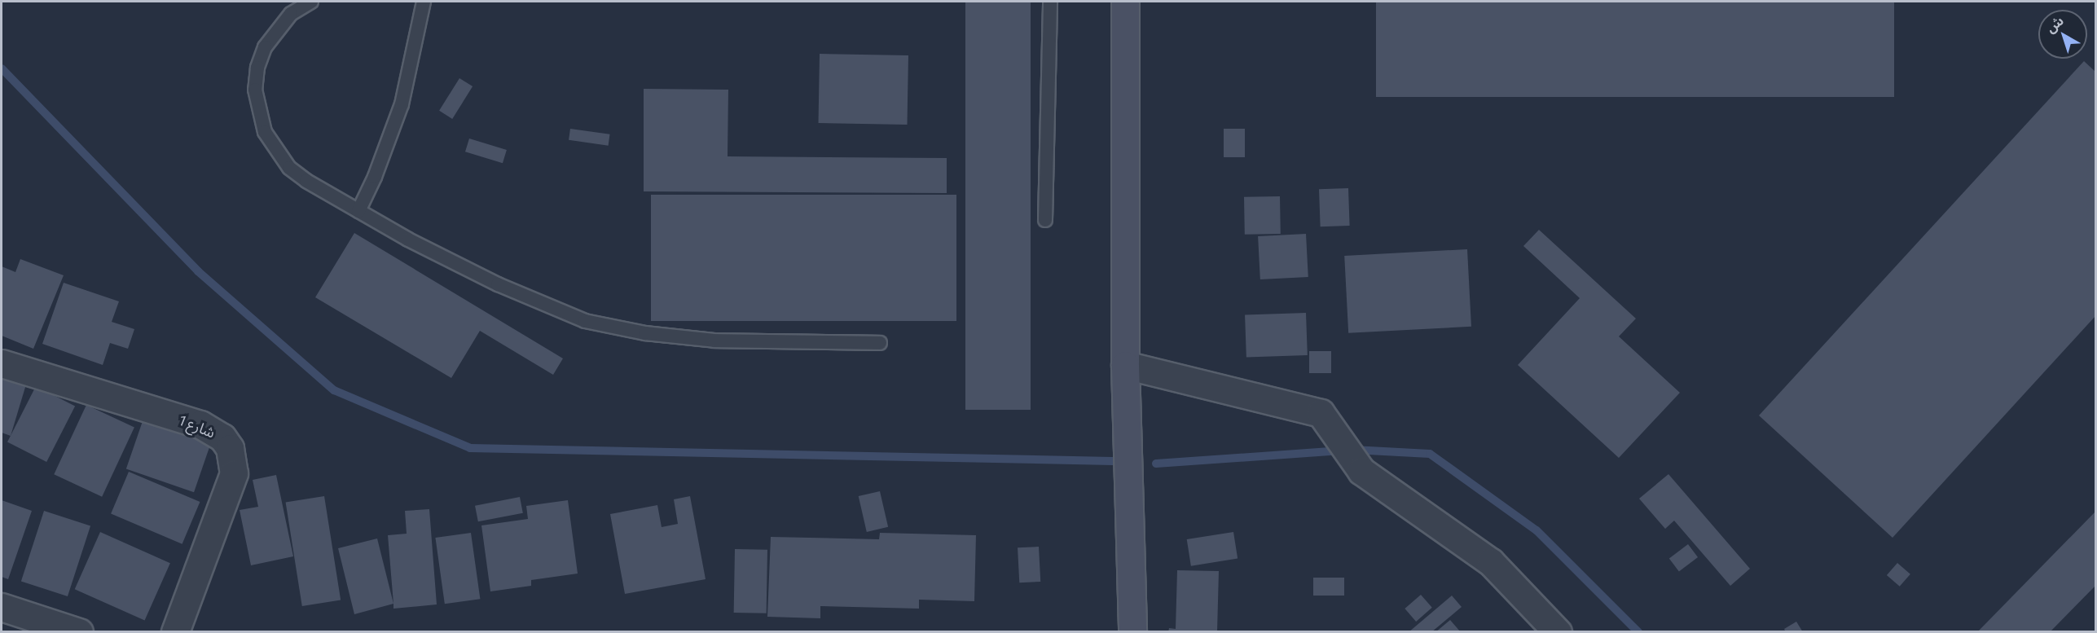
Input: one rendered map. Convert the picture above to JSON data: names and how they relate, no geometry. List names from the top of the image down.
{
  "streets": {
    "street": ["شارع 1"]
  },
  "north": "top left"
}
